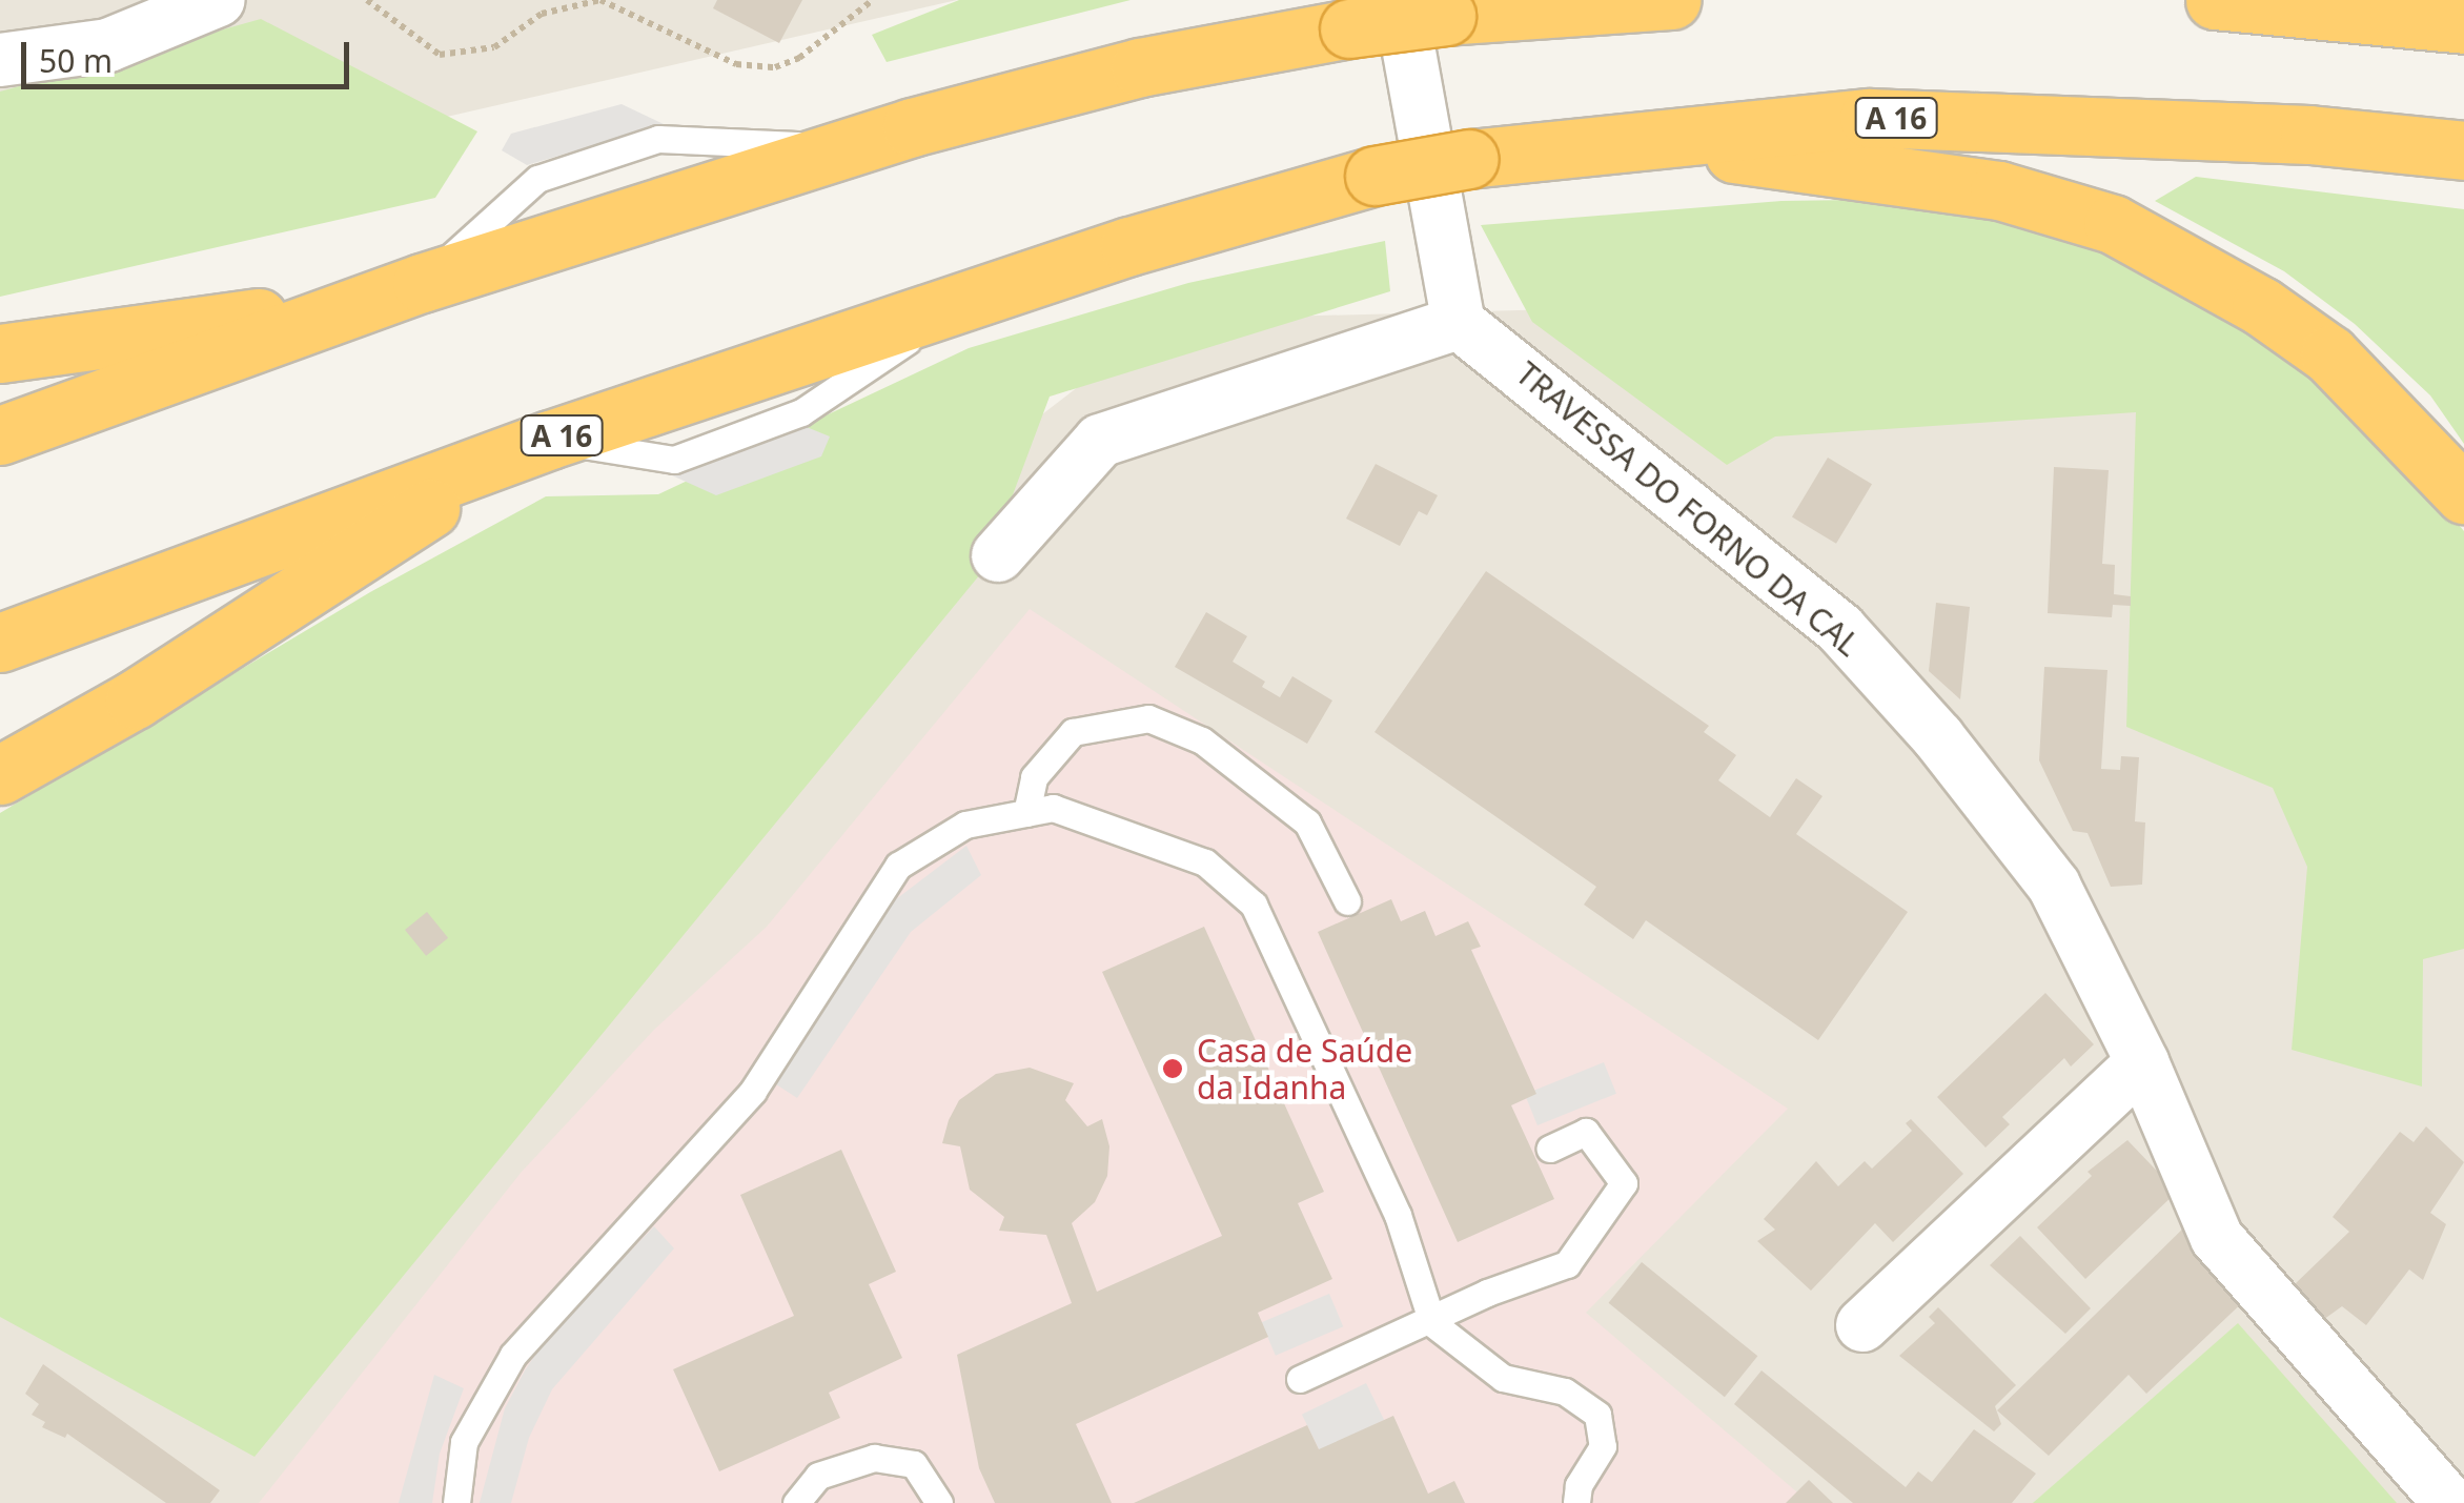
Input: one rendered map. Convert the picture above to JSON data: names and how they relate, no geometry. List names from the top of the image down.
{
  "streets": {
    "highway": ["A 16"],
    "street": ["TRAVESSA DO FORNO DA CAL"]
  },
  "places": ["Casa de Saúde da Idanha"],
  "scale_bar": "50 m"
}
